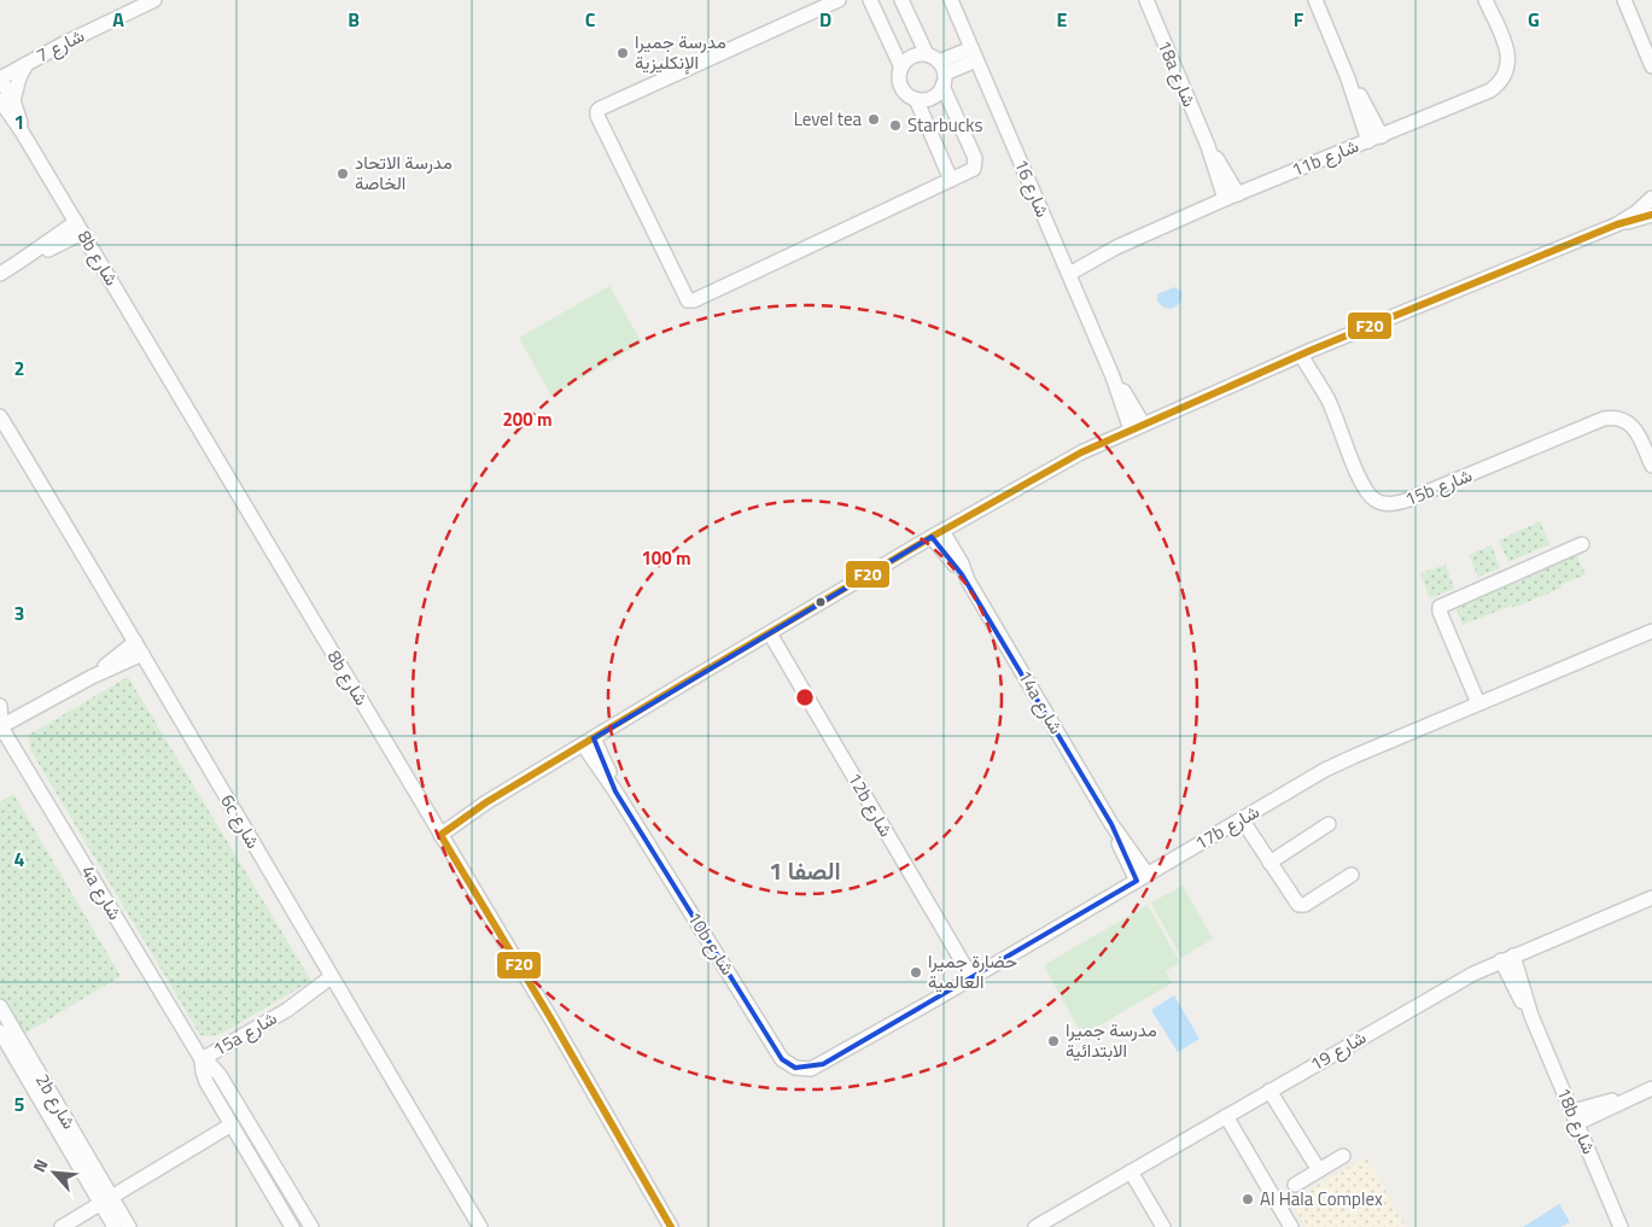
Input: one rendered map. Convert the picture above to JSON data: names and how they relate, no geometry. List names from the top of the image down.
{
  "streets": {
    "street": [
      "شارع 7",
      "18a شارع",
      "11b شارع",
      "شارع 16",
      "8b شارع",
      "15b شارع",
      "14a شارع",
      "12b شارع",
      "6c شارع",
      "17b شارع",
      "4a شارع",
      "10b شارع",
      "15a شارع",
      "شارع 19",
      "2b شارع",
      "18b شارع"
    ]
  },
  "crossings": [
    ["شارع 7", "8b شارع"],
    ["18a شارع", "11b شارع"],
    ["11b شارع", "شارع 16"],
    ["14a شارع", "17b شارع"],
    ["12b شارع", "17b شارع"],
    ["6c شارع", "15a شارع"],
    ["17b شارع", "10b شارع"],
    ["4a شارع", "15a شارع"],
    ["شارع 19", "18b شارع"]
  ],
  "districts": ["الصفا 1"],
  "places": [
    "مدرسة جميرا الإنكليزية",
    "Level tea",
    "Starbucks",
    "مدرسة الاتحاد الخاصة",
    "حضارة جميرا العالمية",
    "مدرسة جميرا الابتدائية",
    "Al Hala Complex"
  ],
  "lines": ["transit line F20"],
  "north": "top left",
  "grid": {
    "columns": [
      "A",
      "B",
      "C",
      "D",
      "E",
      "F",
      "G"
    ],
    "rows": [
      "1",
      "2",
      "3",
      "4",
      "5"
    ]
  },
  "rings": ["200 m", "100 m"]
}
